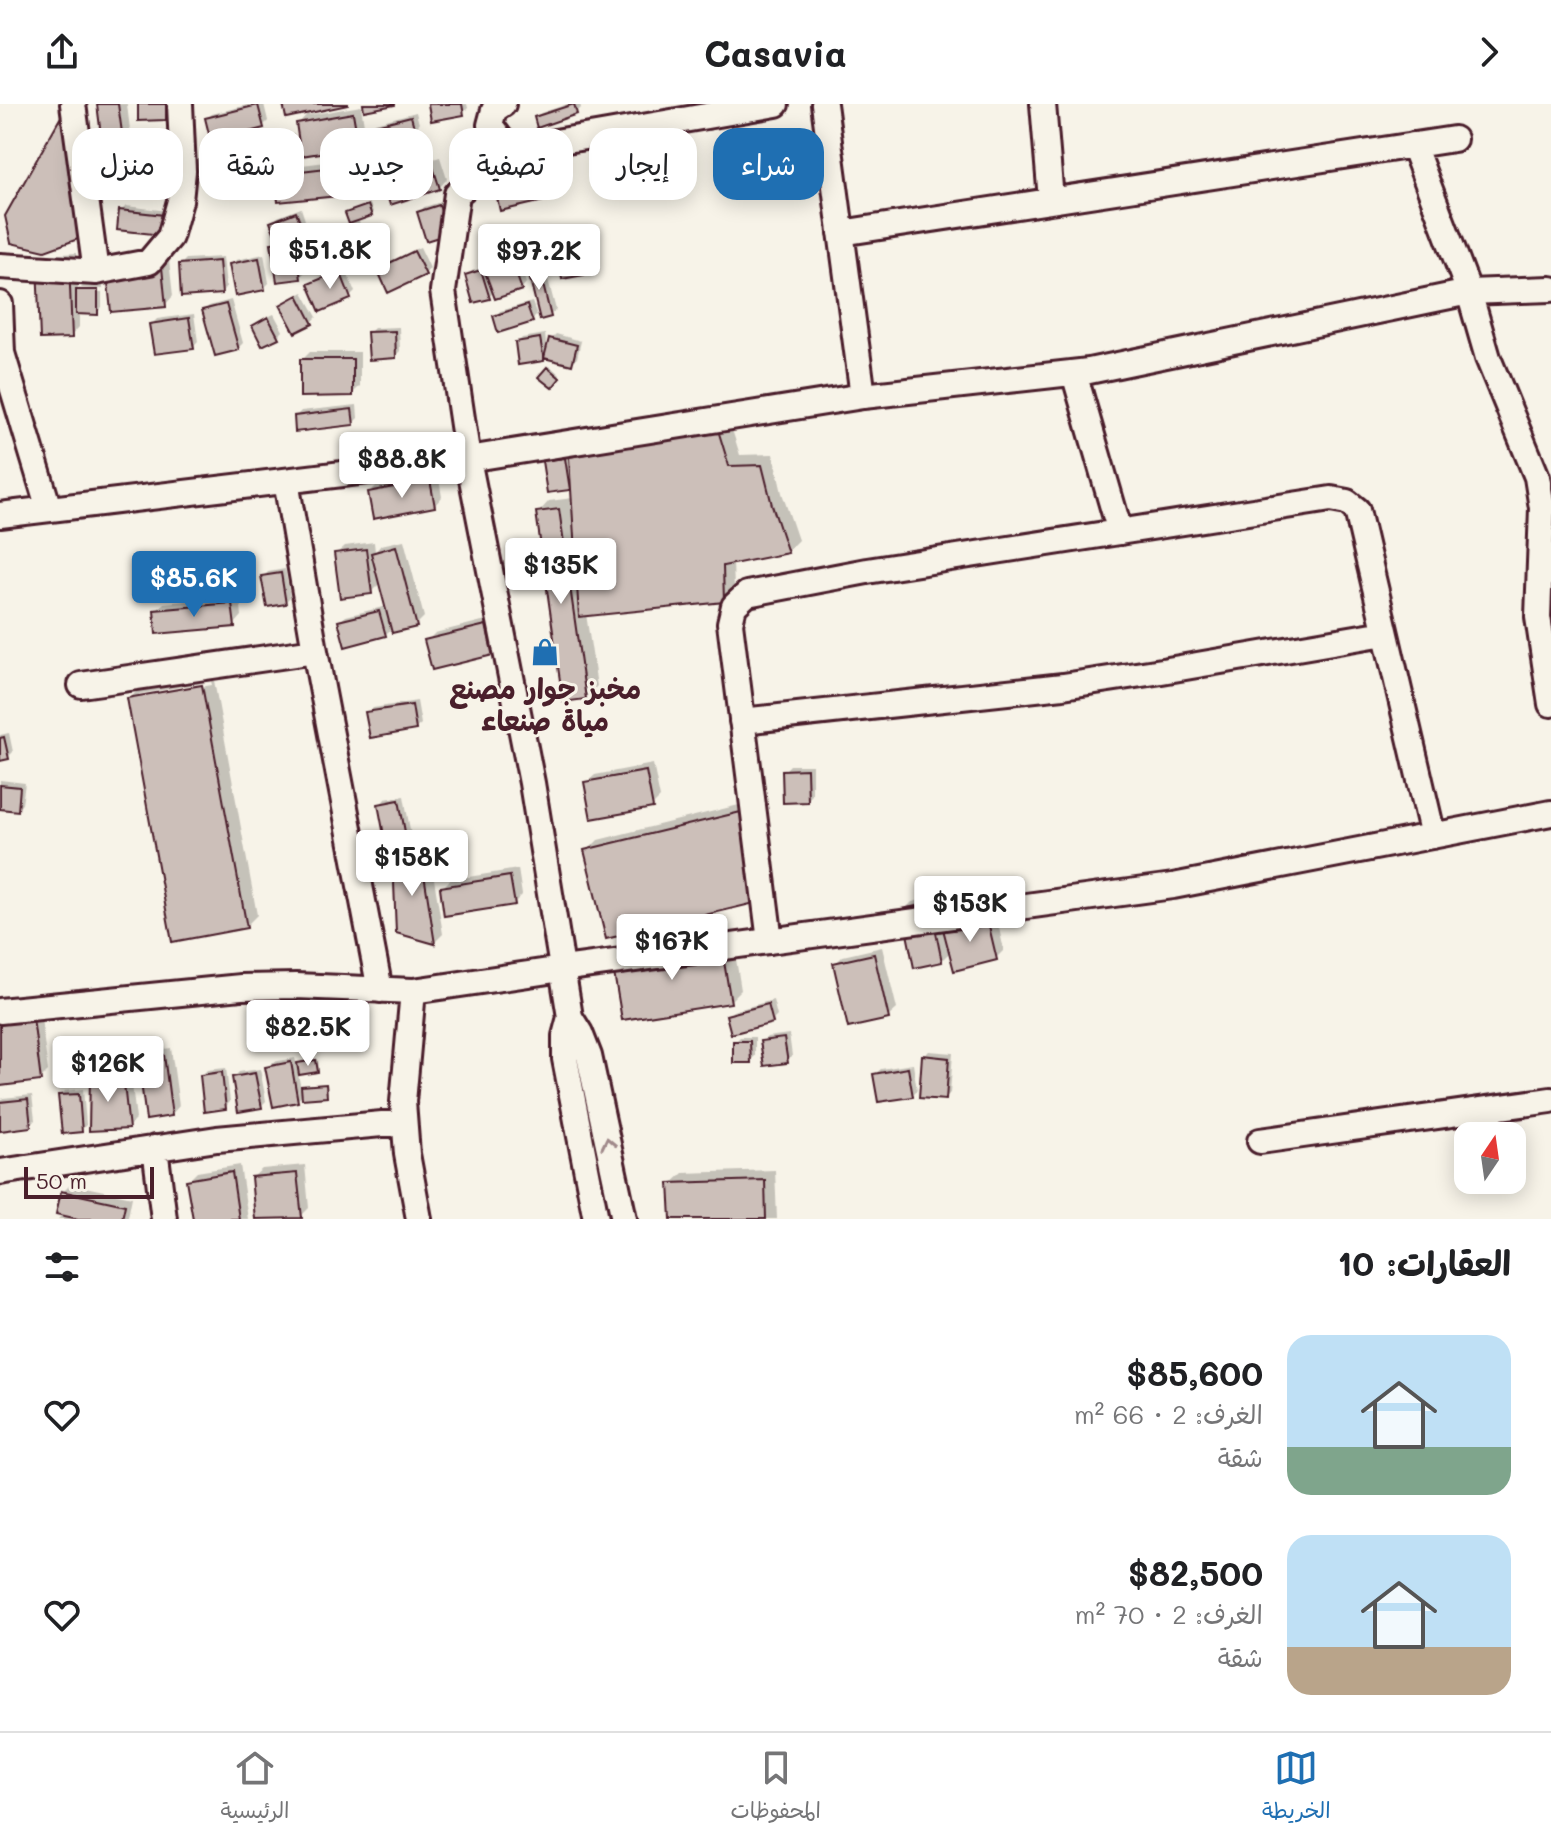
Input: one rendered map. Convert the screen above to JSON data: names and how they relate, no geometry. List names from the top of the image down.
{
  "places": {
    "shop": ["مخبز جوار مصنع مياة صنعاء"]
  },
  "scale_bar": "50 m",
  "north": "top",
  "page": {
    "header": "Casavia",
    "chip": [
      "شراء",
      "إيجار",
      "تصفية",
      "جديد",
      "شقة",
      "منزل"
    ],
    "price": [
      "$51.8K",
      "$97.2K",
      "$88.8K",
      "$135K",
      "$85.6K",
      "$158K",
      "$153K",
      "$167K",
      "$82.5K",
      "$126K"
    ],
    "scale": "50 m",
    "heading": "العقارات: 10",
    "list": [
      {
        "name": "$85,600",
        "note": "الغرف: 2 · 66 m² · شقة"
      },
      {
        "name": "$82,500",
        "note": "الغرف: 2 · 70 m² · شقة"
      }
    ],
    "tabs": ["الخريطة", "المحفوظات", "الرئيسية"]
  }
}
